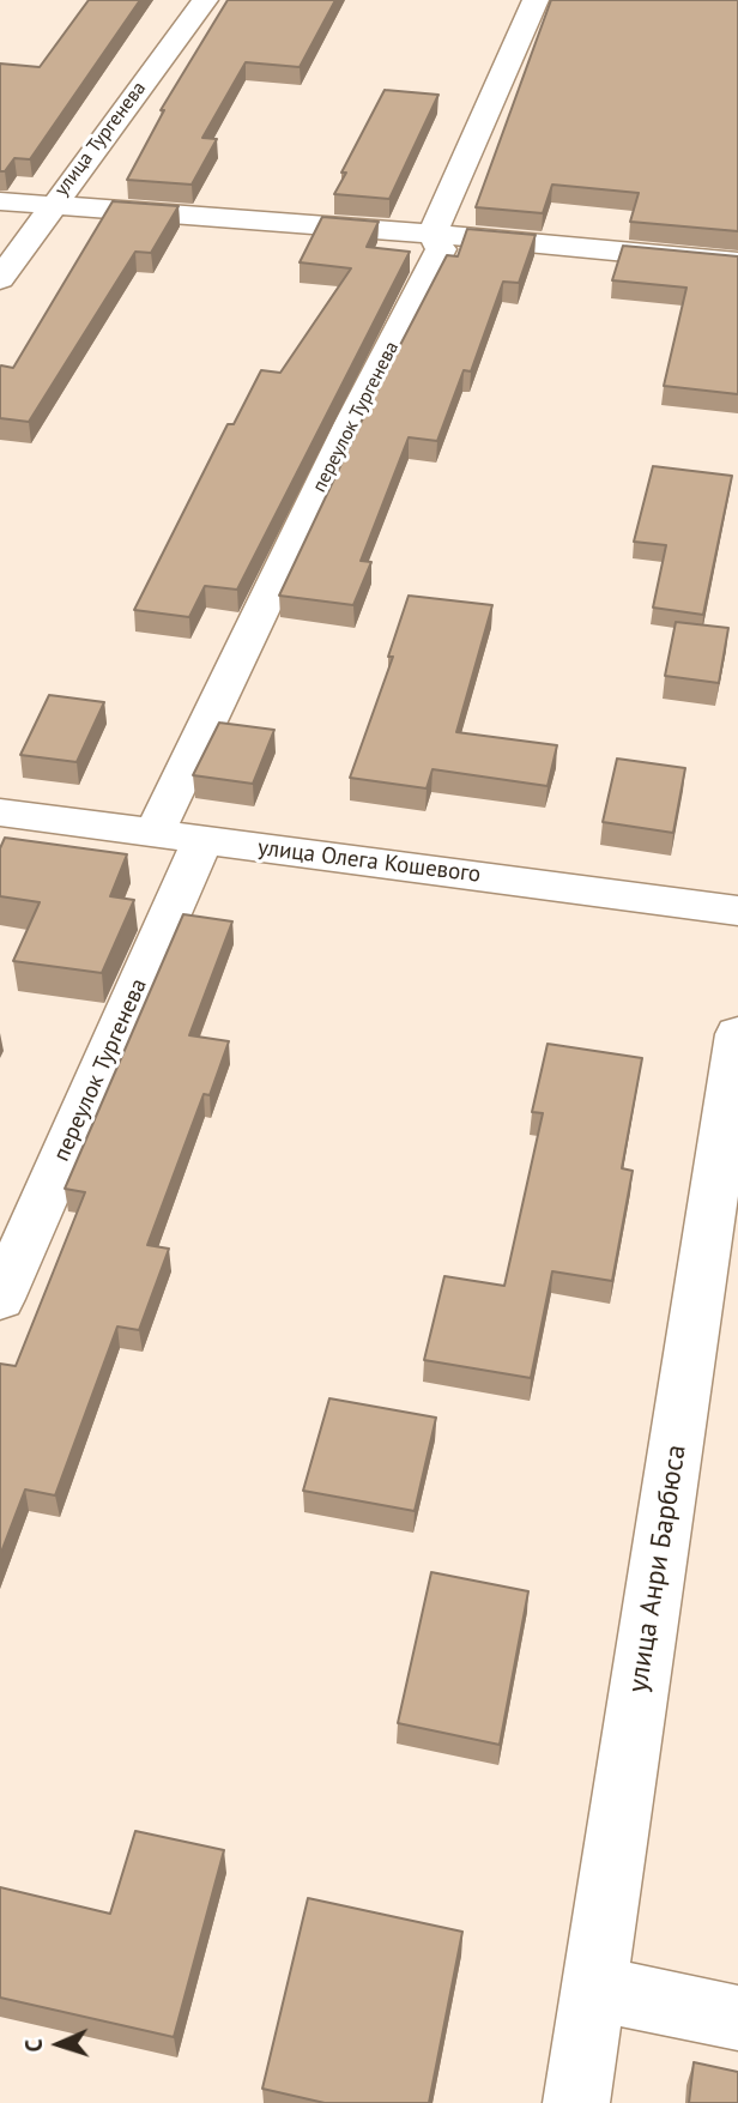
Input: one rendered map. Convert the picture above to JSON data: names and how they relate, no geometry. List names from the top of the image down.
{
  "streets": {
    "street": [
      "улица Тургенева",
      "переулок Тургенева",
      "улица Олега Кошевого",
      "улица Анри Барбюса"
    ]
  },
  "crossings": [
    ["переулок Тургенева", "улица Олега Кошевого"]
  ],
  "north": "left"
}
